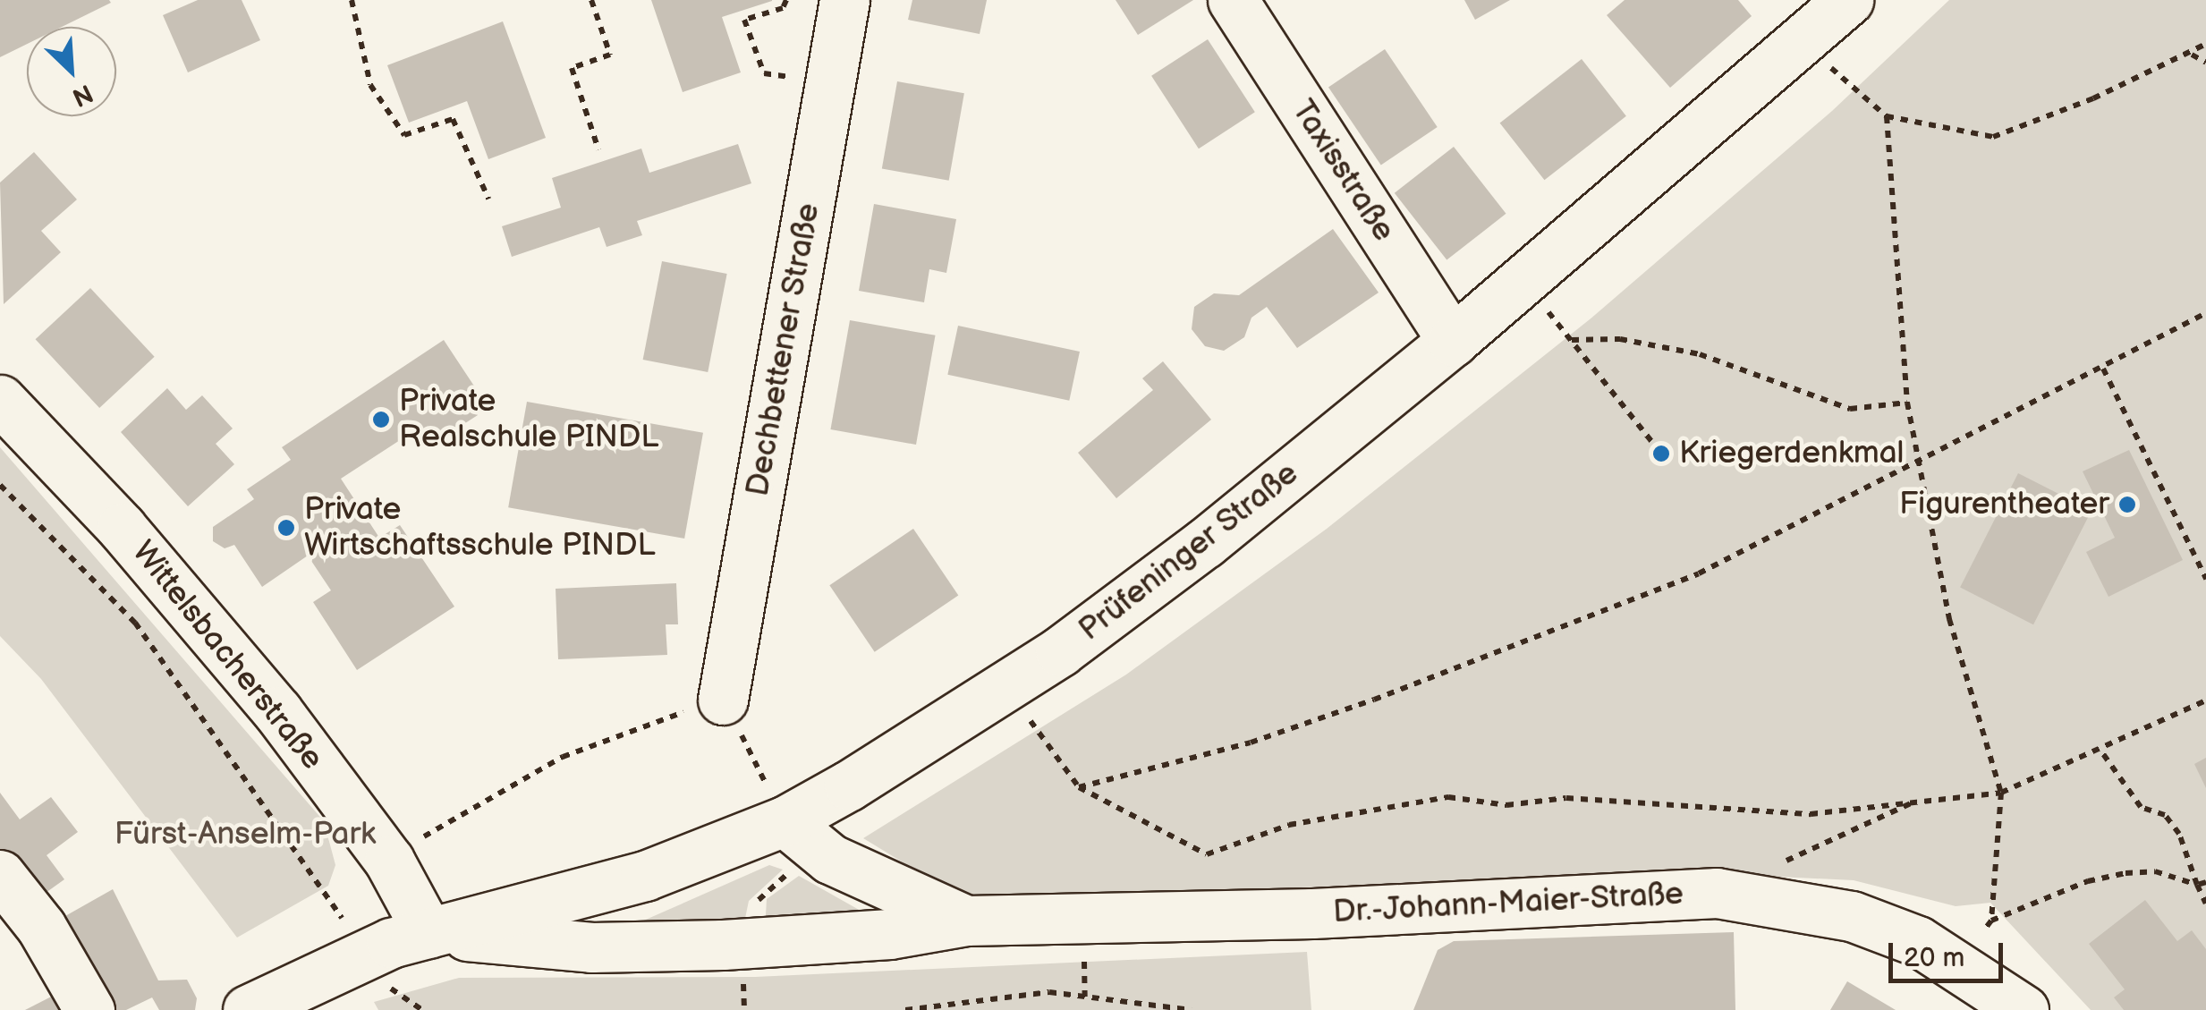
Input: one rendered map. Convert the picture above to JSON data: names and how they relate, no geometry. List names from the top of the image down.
{
  "streets": {
    "street": [
      "Taxisstraße",
      "Dechbettener Straße",
      "Prüfeninger Straße",
      "Wittelsbacherstraße",
      "Dr.-Johann-Maier-Straße"
    ]
  },
  "crossings": [
    ["Taxisstraße", "Prüfeninger Straße"],
    ["Prüfeninger Straße", "Wittelsbacherstraße"],
    ["Prüfeninger Straße", "Dr.-Johann-Maier-Straße"],
    ["Wittelsbacherstraße", "Dr.-Johann-Maier-Straße"]
  ],
  "parks": ["Fürst-Anselm-Park"],
  "places": [
    "Private Realschule PINDL",
    "Kriegerdenkmal",
    "Figurentheater",
    "Private Wirtschaftsschule PINDL"
  ],
  "scale_bar": "20 m",
  "north": "bottom right"
}
